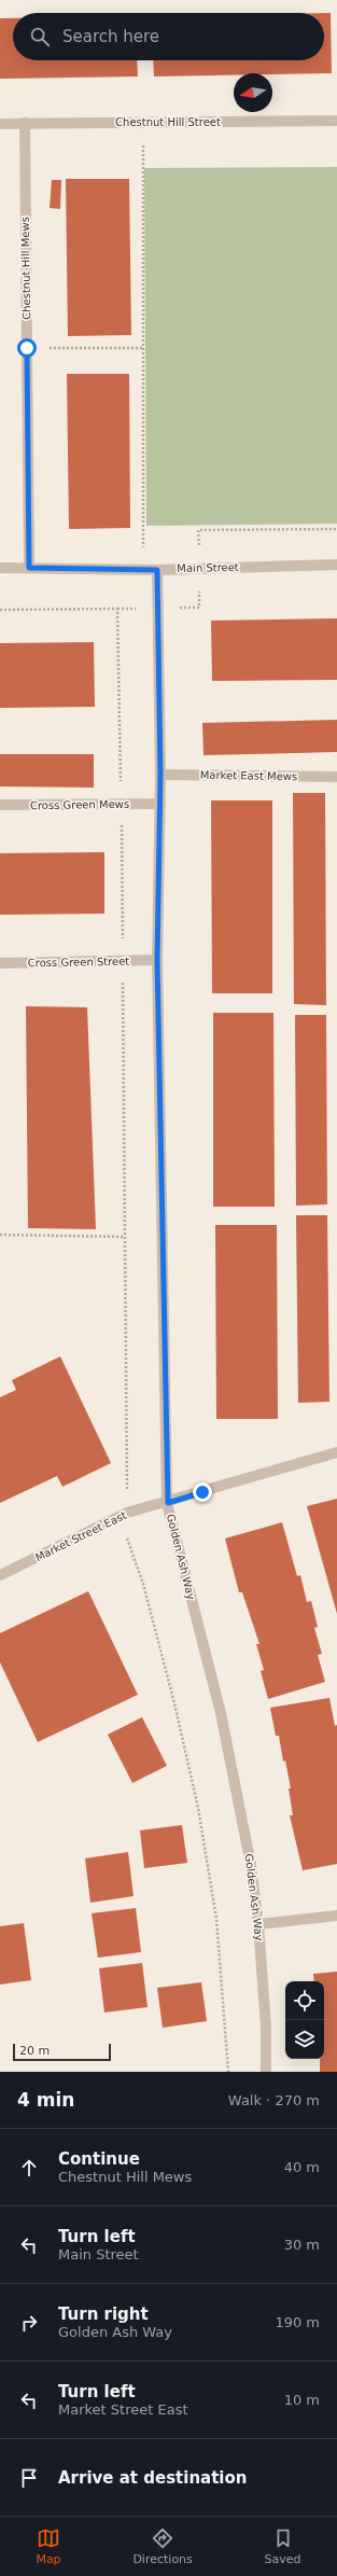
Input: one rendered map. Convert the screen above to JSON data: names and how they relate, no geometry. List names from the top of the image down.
{
  "streets": {
    "street": [
      "Chestnut Hill Street",
      "Chestnut Hill Mews",
      "Main Street",
      "Market East Mews",
      "Cross Green Mews",
      "Cross Green Street",
      "Market Street East",
      "Golden Ash Way"
    ]
  },
  "crossings": [
    ["Chestnut Hill Street", "Chestnut Hill Mews"],
    ["Chestnut Hill Mews", "Main Street"],
    ["Main Street", "Golden Ash Way"],
    ["Market East Mews", "Golden Ash Way"],
    ["Cross Green Mews", "Golden Ash Way"],
    ["Cross Green Street", "Golden Ash Way"],
    ["Market Street East", "Golden Ash Way"]
  ],
  "scale_bar": "20 m",
  "north": "left",
  "page": {
    "search": "Search here",
    "scale": "20 m",
    "heading": ["4 min", "Walk · 270 m"],
    "list": [
      ["Continue", "Chestnut Hill Mews", "40 m"],
      ["Turn left", "Main Street", "30 m"],
      ["Turn right", "Golden Ash Way", "190 m"],
      ["Turn left", "Market Street East", "10 m"],
      "Arrive at destination"
    ],
    "nav": ["Map", "Directions", "Saved"]
  }
}
